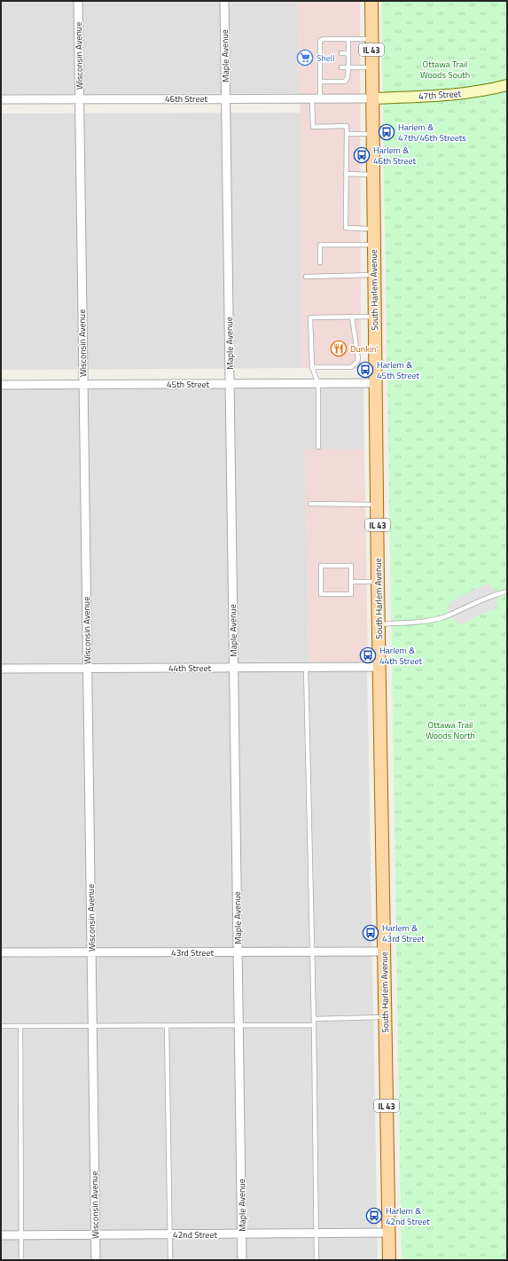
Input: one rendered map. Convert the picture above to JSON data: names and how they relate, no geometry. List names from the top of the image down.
{
  "streets": {
    "main road": ["IL 43", "47th Street", "South Harlem Avenue"],
    "street": [
      "Wisconsin Avenue",
      "Maple Avenue",
      "46th Street",
      "45th Street",
      "44th Street",
      "43rd Street",
      "42nd Street"
    ]
  },
  "crossings": [
    ["Wisconsin Avenue", "46th Street"],
    ["Wisconsin Avenue", "45th Street"],
    ["Wisconsin Avenue", "44th Street"],
    ["Wisconsin Avenue", "43rd Street"],
    ["Wisconsin Avenue", "42nd Street"],
    ["Maple Avenue", "46th Street"],
    ["Maple Avenue", "45th Street"],
    ["Maple Avenue", "44th Street"],
    ["Maple Avenue", "43rd Street"],
    ["Maple Avenue", "42nd Street"],
    ["47th Street", "46th Street"],
    ["47th Street", "South Harlem Avenue"],
    ["46th Street", "South Harlem Avenue"],
    ["South Harlem Avenue", "45th Street"],
    ["South Harlem Avenue", "44th Street"],
    ["South Harlem Avenue", "43rd Street"],
    ["South Harlem Avenue", "42nd Street"]
  ],
  "parks": ["Ottawa Trail Woods South", "Ottawa Trail Woods North"],
  "places": {
    "supermarket": ["Shell"],
    "bus stop": [
      "Harlem & 47th/46th Streets",
      "Harlem & 46th Street",
      "Harlem & 45th Street",
      "Harlem & 44th Street",
      "Harlem & 43rd Street",
      "Harlem & 42nd Street"
    ],
    "restaurant": ["Dunkin'"]
  }
}
